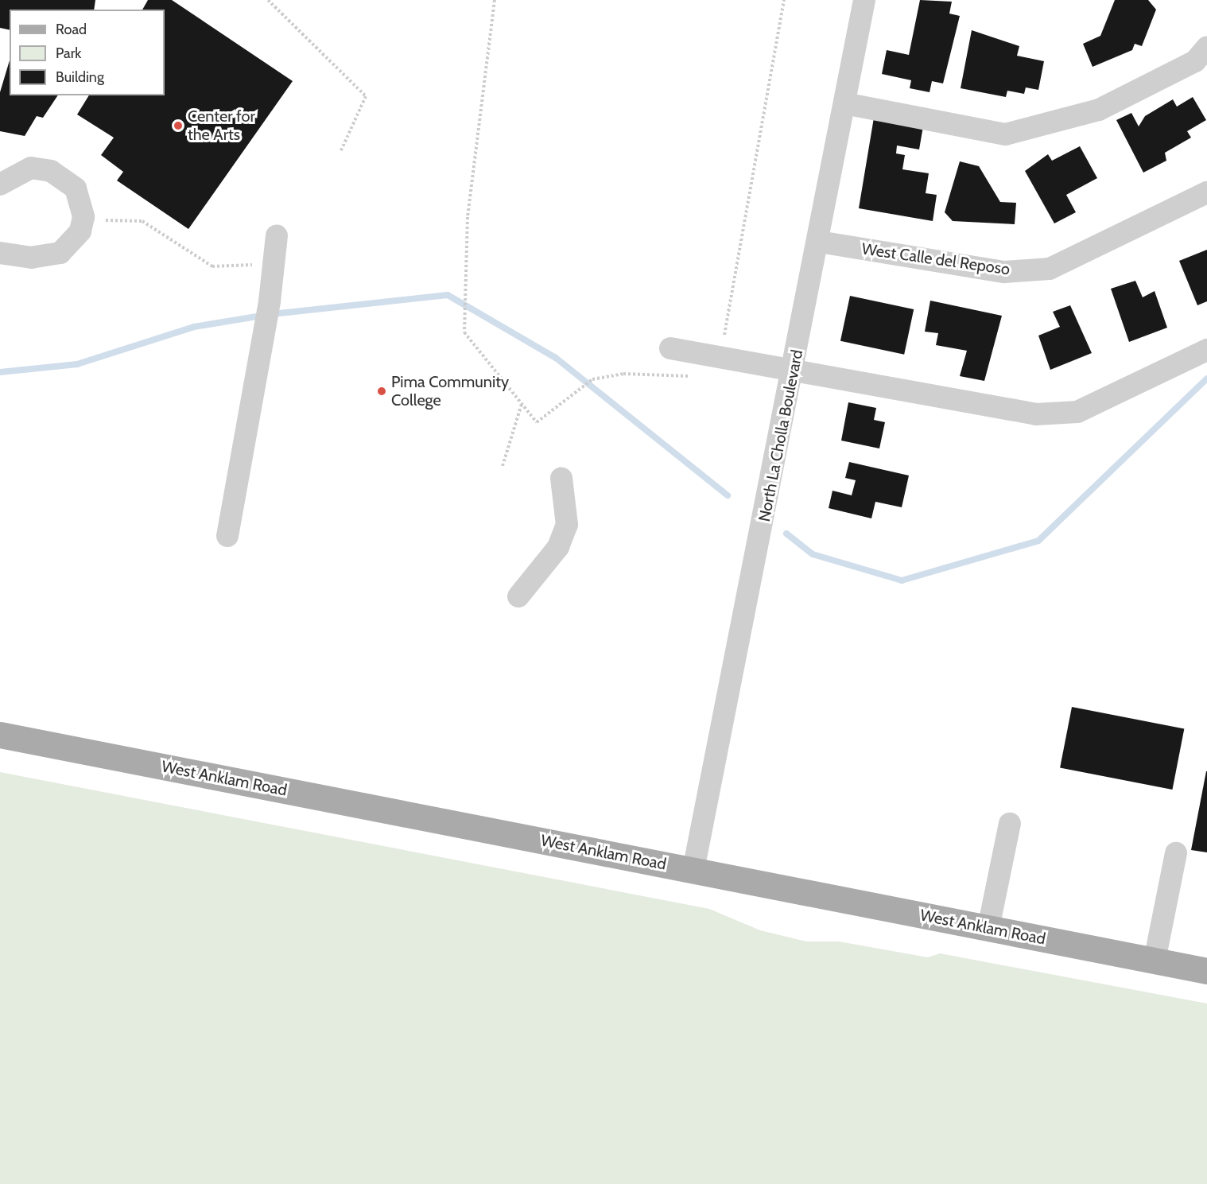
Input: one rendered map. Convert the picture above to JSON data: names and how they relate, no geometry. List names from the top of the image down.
{
  "streets": {
    "main road": ["West Anklam Road"],
    "street": ["West Calle del Reposo", "North La Cholla Boulevard"]
  },
  "crossings": [
    ["West Calle del Reposo", "North La Cholla Boulevard"],
    ["North La Cholla Boulevard", "West Anklam Road"]
  ],
  "places": ["Center for the Arts", "Pima Community College"],
  "legend": ["Road", "Park", "Building"]
}
